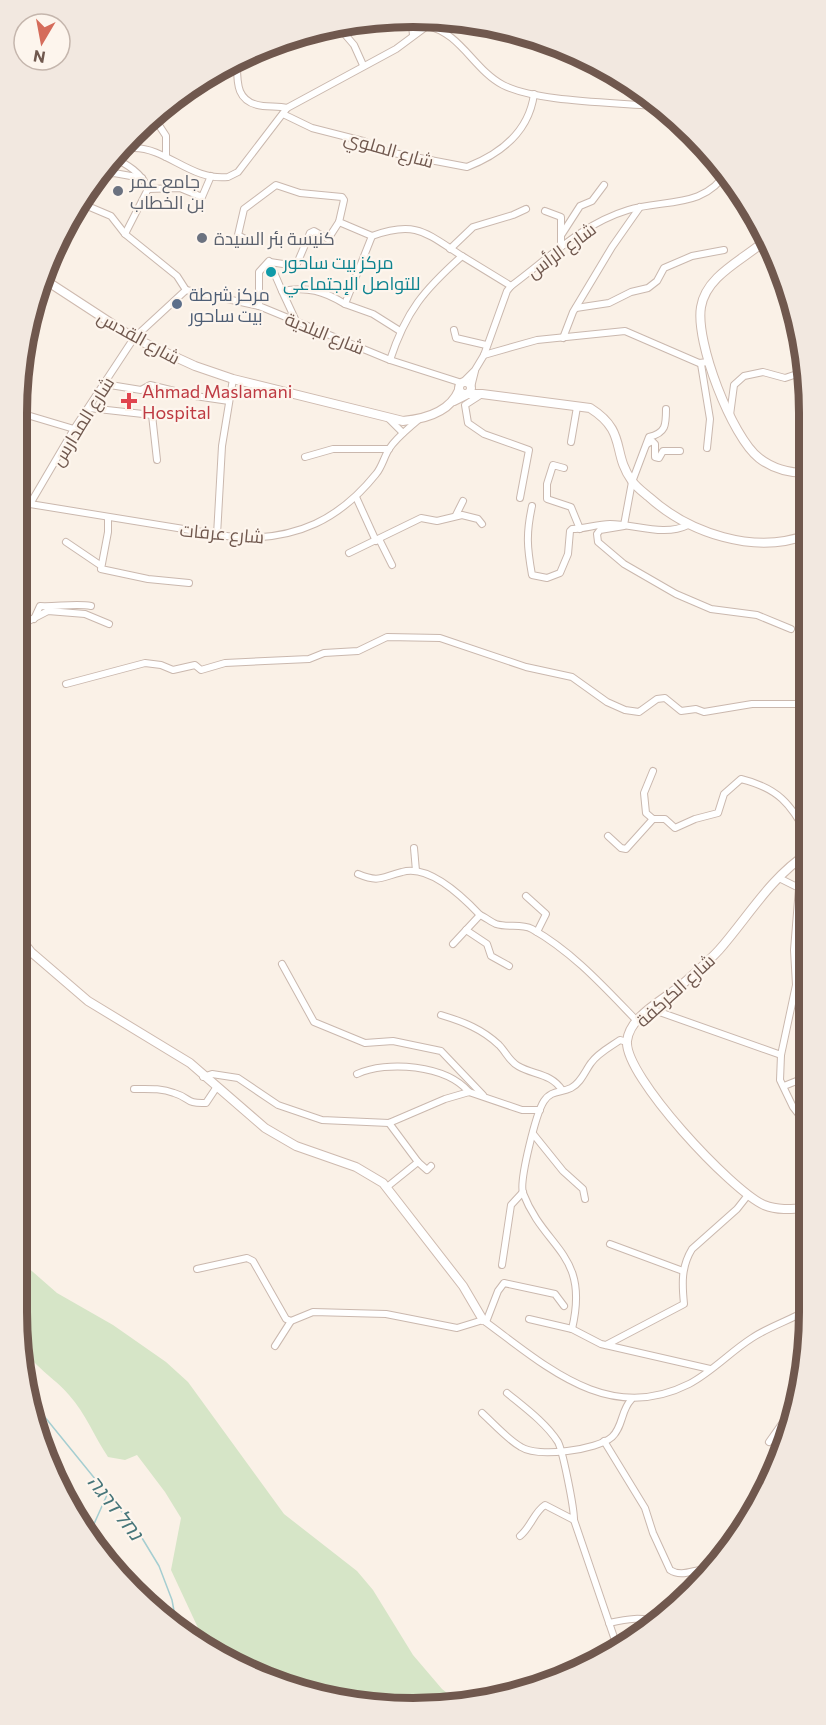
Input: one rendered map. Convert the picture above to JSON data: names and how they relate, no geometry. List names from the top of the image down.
{
  "streets": {
    "street": [
      "شارع الملوي",
      "شارع الرأس",
      "شارع البلدية",
      "شارع القدس",
      "شارع المدارس",
      "شارع عرفات",
      "شارع الكركفة"
    ]
  },
  "crossings": [
    ["شارع الرأس", "شارع البلدية"],
    ["شارع الرأس", "شارع القدس"],
    ["شارع البلدية", "شارع القدس"],
    ["شارع البلدية", "شارع المدارس"],
    ["شارع القدس", "شارع المدارس"],
    ["شارع القدس", "شارع عرفات"]
  ],
  "water": ["נחל דרגה"],
  "places": {
    "other": [
      "جامع عمر بن الخطاب",
      "كنيسة بئر السيدة",
      "مركز بيت ساحور للتواصل الإجتماعي",
      "مركز شرطة بيت ساحور"
    ],
    "health": ["Ahmad Maslamani Hospital"]
  },
  "north": "bottom"
}
